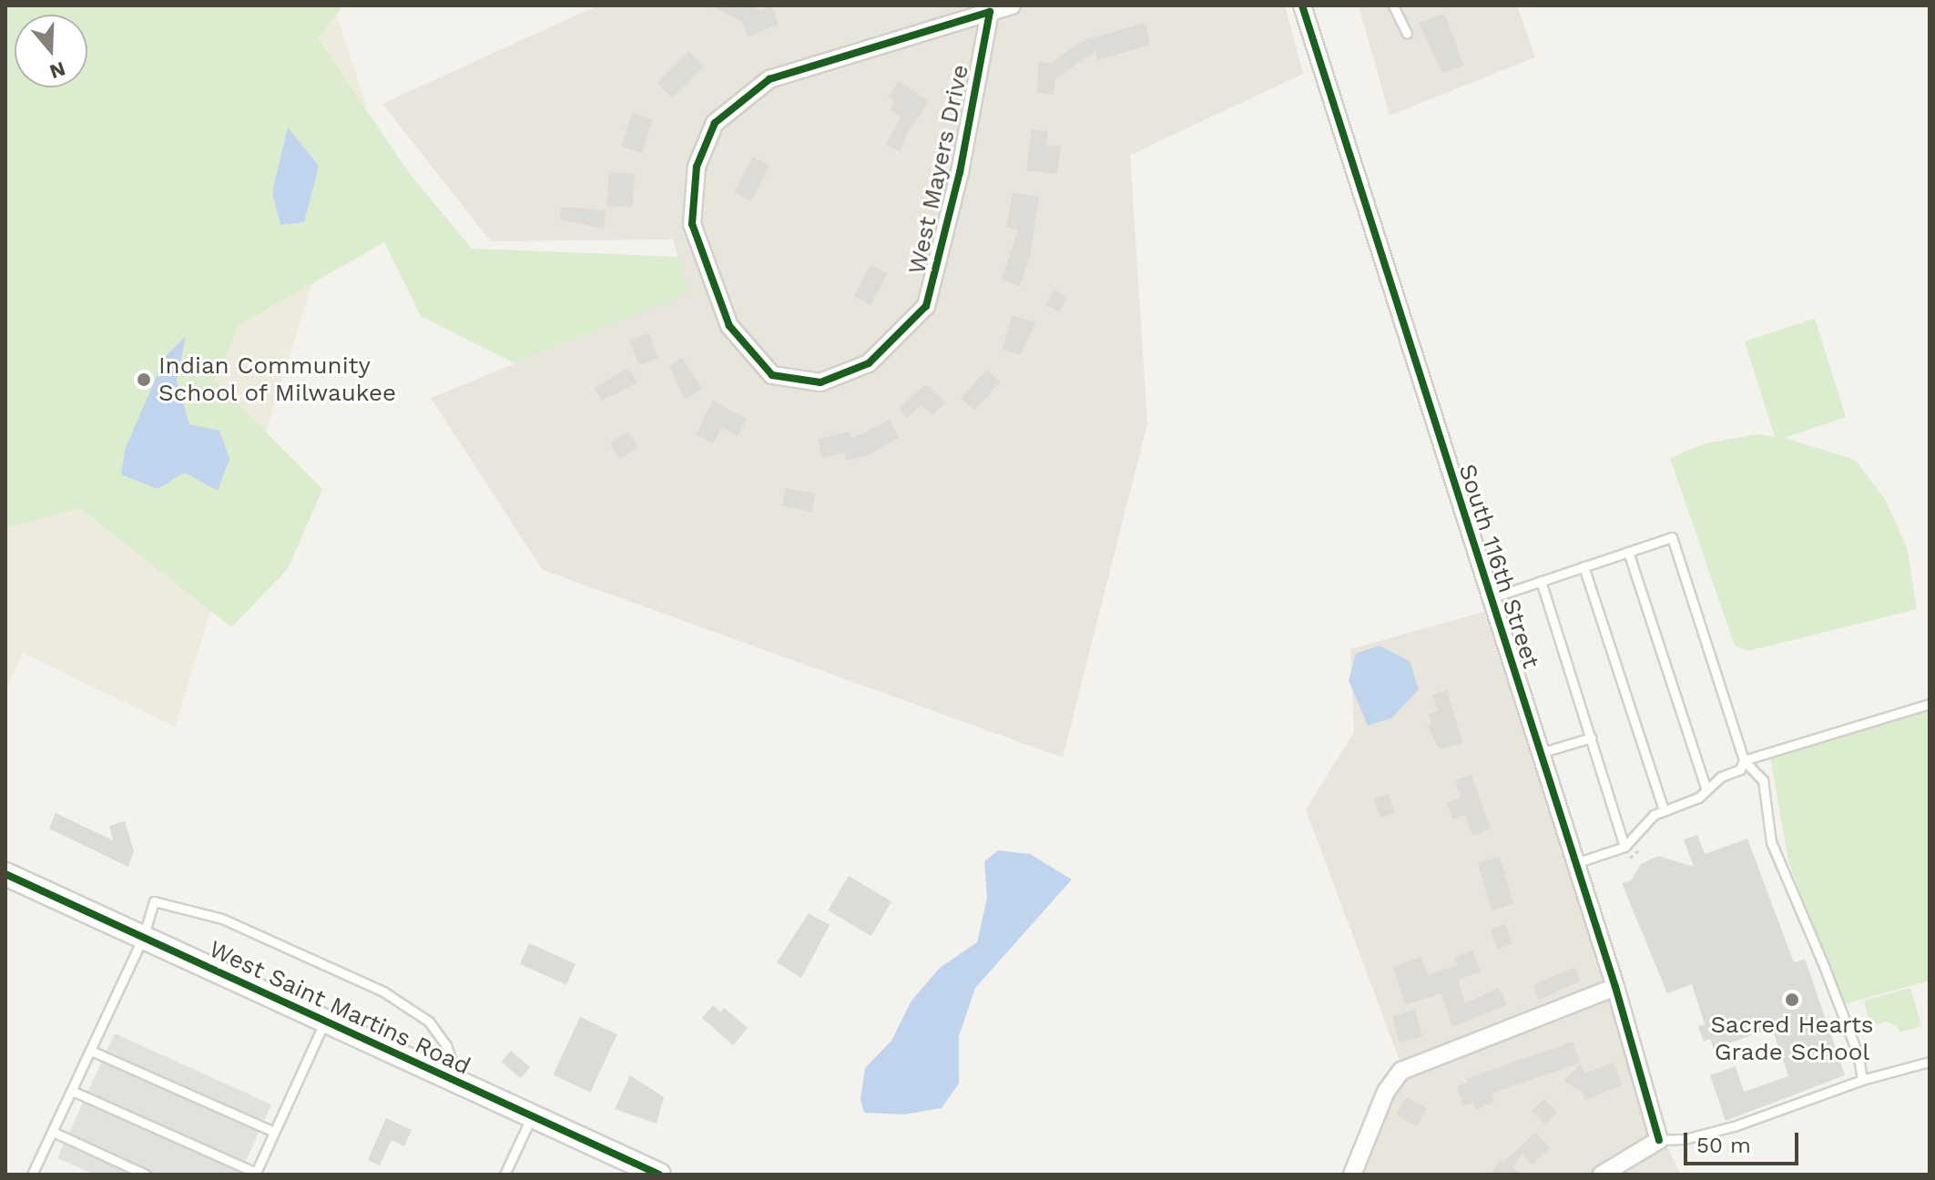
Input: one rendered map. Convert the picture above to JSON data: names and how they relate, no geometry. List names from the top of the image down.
{
  "streets": {
    "street": ["West Mayers Drive", "South 116th Street", "West Saint Martins Road"]
  },
  "places": ["Indian Community School of Milwaukee", "Sacred Hearts Grade School"],
  "scale_bar": "50 m",
  "north": "bottom"
}
